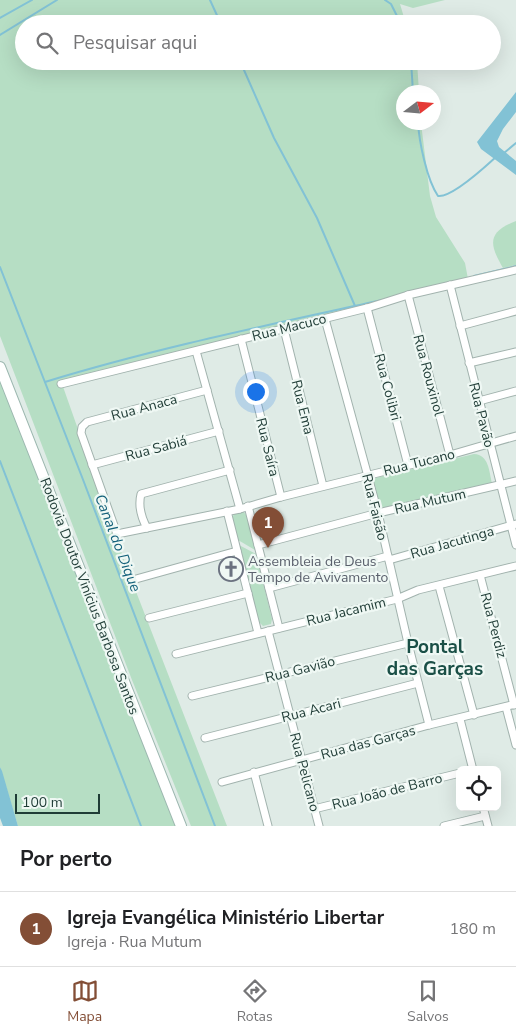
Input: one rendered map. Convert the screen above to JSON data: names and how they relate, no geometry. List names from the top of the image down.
{
  "streets": {
    "main road": ["Rodovia Doutor Vinícius Barbosa Santos"],
    "street": [
      "Rua Macuco",
      "Rua Rouxinol",
      "Rua Colibri",
      "Rua Anaca",
      "Rua Ema",
      "Rua Pavão",
      "Rua Saíra",
      "Rua Sabiá",
      "Rua Tucano",
      "Rua Mutum",
      "Rua Faisão",
      "Rua Jacutinga",
      "Rua Jacamim",
      "Rua Perdiz",
      "Rua Gavião",
      "Rua Acari",
      "Rua das Garças",
      "Rua Pelicano",
      "Rua João de Barro"
    ]
  },
  "crossings": [
    ["Rua Macuco", "Rua Rouxinol"],
    ["Rua Macuco", "Rua Colibri"],
    ["Rua Macuco", "Rua Ema"],
    ["Rua Macuco", "Rua Pavão"],
    ["Rua Macuco", "Rua Saíra"],
    ["Rua Macuco", "Rua Faisão"],
    ["Rua Rouxinol", "Rua Tucano"],
    ["Rua Colibri", "Rua Tucano"],
    ["Rua Anaca", "Rua Sabiá"],
    ["Rua Anaca", "Rua Tucano"],
    ["Rua Ema", "Rua Tucano"],
    ["Rua Pavão", "Rua Tucano"],
    ["Rua Pavão", "Rua Mutum"],
    ["Rua Pavão", "Rua Jacutinga"],
    ["Rua Saíra", "Rua Tucano"],
    ["Rua Sabiá", "Rua Tucano"],
    ["Rua Tucano", "Rua Faisão"],
    ["Rua Mutum", "Rua Faisão"],
    ["Rua Faisão", "Rua Jacutinga"],
    ["Rua Faisão", "Rua Jacamim"],
    ["Rua Faisão", "Rua Gavião"],
    ["Rua Faisão", "Rua Acari"],
    ["Rua Faisão", "Rua das Garças"],
    ["Rua Jacamim", "Rua Perdiz"],
    ["Rua Jacamim", "Rua Pelicano"],
    ["Rua Perdiz", "Rua das Garças"],
    ["Rua Gavião", "Rua Pelicano"],
    ["Rua Acari", "Rua Pelicano"],
    ["Rua das Garças", "Rua Pelicano"],
    ["Rua Pelicano", "Rua João de Barro"]
  ],
  "districts": ["Pontal das Garças"],
  "water": ["Canal do Dique"],
  "places": {
    "church": ["Assembleia de Deus Tempo de Avivamento"]
  },
  "scale_bar": "100 m",
  "north": "right",
  "page": {
    "search": "Pesquisar aqui",
    "pins": "1",
    "scale": "100 m",
    "heading": "Por perto",
    "list": [
      {
        "mark": "1",
        "name": "Igreja Evangélica Ministério Libertar",
        "note": "Igreja · Rua Mutum",
        "value": "180 m"
      }
    ],
    "nav": ["Mapa", "Rotas", "Salvos"]
  }
}
